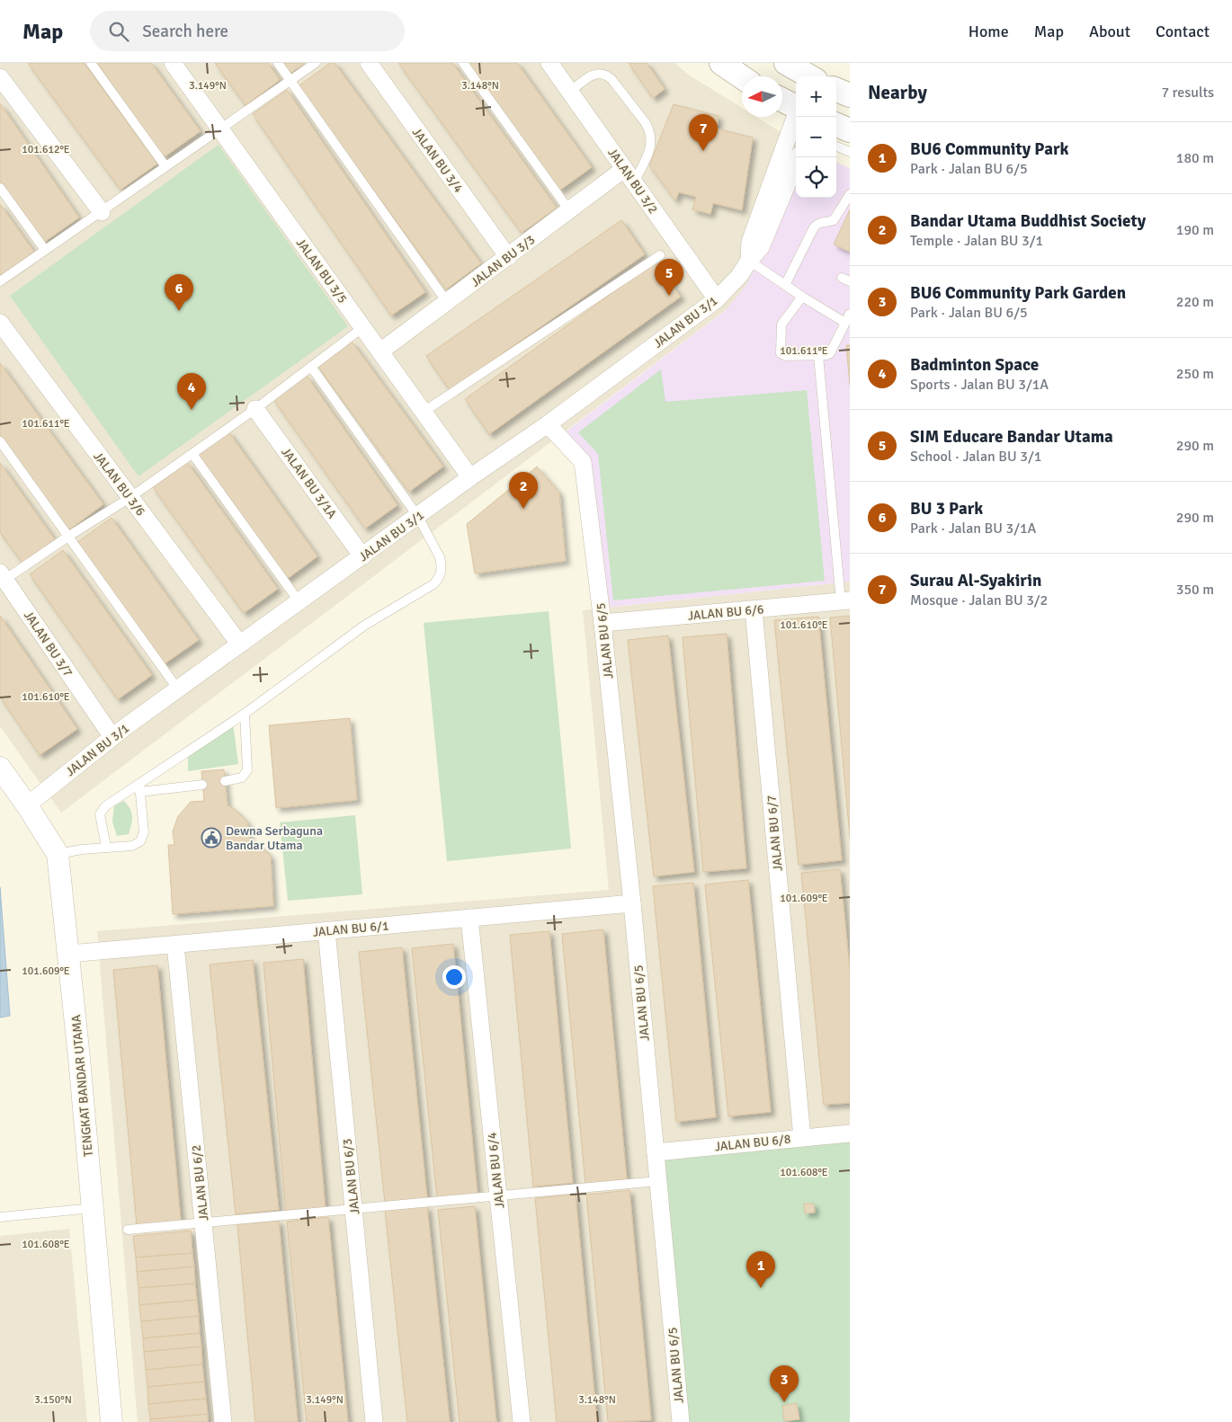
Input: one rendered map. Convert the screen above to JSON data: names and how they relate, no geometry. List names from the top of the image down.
{
  "streets": {
    "street": [
      "JALAN BU 3/4",
      "JALAN BU 3/2",
      "JALAN BU 3/3",
      "JALAN BU 3/5",
      "JALAN BU 3/1",
      "JALAN BU 3/1A",
      "JALAN BU 3/6",
      "JALAN BU 6/6",
      "JALAN BU 6/5",
      "JALAN BU 3/7",
      "JALAN BU 6/7",
      "JALAN BU 6/1",
      "TENGKAT BANDAR UTAMA",
      "JALAN BU 6/8",
      "JALAN BU 6/4",
      "JALAN BU 6/3",
      "JALAN BU 6/2"
    ]
  },
  "crossings": [
    ["JALAN BU 3/4", "JALAN BU 3/3"],
    ["JALAN BU 3/2", "JALAN BU 3/3"],
    ["JALAN BU 3/2", "JALAN BU 3/1"],
    ["JALAN BU 3/3", "JALAN BU 3/5"],
    ["JALAN BU 3/5", "JALAN BU 3/1"],
    ["JALAN BU 3/1", "JALAN BU 3/1A"],
    ["JALAN BU 3/1", "JALAN BU 3/6"],
    ["JALAN BU 3/1", "JALAN BU 6/5"],
    ["JALAN BU 3/1", "JALAN BU 3/7"],
    ["JALAN BU 3/1", "TENGKAT BANDAR UTAMA"],
    ["JALAN BU 6/6", "JALAN BU 6/5"],
    ["JALAN BU 6/6", "JALAN BU 6/7"],
    ["JALAN BU 6/5", "JALAN BU 6/1"],
    ["JALAN BU 6/5", "JALAN BU 6/8"],
    ["JALAN BU 6/7", "JALAN BU 6/8"],
    ["JALAN BU 6/1", "TENGKAT BANDAR UTAMA"],
    ["JALAN BU 6/1", "JALAN BU 6/4"],
    ["JALAN BU 6/1", "JALAN BU 6/3"],
    ["JALAN BU 6/1", "JALAN BU 6/2"]
  ],
  "places": {
    "public building": ["Dewna Serbaguna Bandar Utama"]
  },
  "north": "left",
  "page": {
    "header": "Map",
    "search": "Search here",
    "nav": [
      "Home",
      "Map",
      "About",
      "Contact"
    ],
    "heading": ["Nearby", "7 results"],
    "map_buttons": ["+", "−"],
    "pins": [
      "7",
      "5",
      "6",
      "4",
      "2",
      "1",
      "3"
    ],
    "list": [
      {
        "mark": "1",
        "name": "BU6 Community Park",
        "note": "Park · Jalan BU 6/5",
        "value": "180 m"
      },
      {
        "mark": "2",
        "name": "Bandar Utama Buddhist Society",
        "note": "Temple · Jalan BU 3/1",
        "value": "190 m"
      },
      {
        "mark": "3",
        "name": "BU6 Community Park Garden",
        "note": "Park · Jalan BU 6/5",
        "value": "220 m"
      },
      {
        "mark": "4",
        "name": "Badminton Space",
        "note": "Sports · Jalan BU 3/1A",
        "value": "250 m"
      },
      {
        "mark": "5",
        "name": "SIM Educare Bandar Utama",
        "note": "School · Jalan BU 3/1",
        "value": "290 m"
      },
      {
        "mark": "6",
        "name": "BU 3 Park",
        "note": "Park · Jalan BU 3/1A",
        "value": "290 m"
      },
      {
        "mark": "7",
        "name": "Surau Al-Syakirin",
        "note": "Mosque · Jalan BU 3/2",
        "value": "350 m"
      }
    ]
  },
  "coordinates": [
    "3.149°N",
    "3.148°N",
    "101.612°E",
    "101.611°E",
    "101.610°E",
    "101.609°E",
    "101.608°E",
    "3.150°N"
  ]
}
